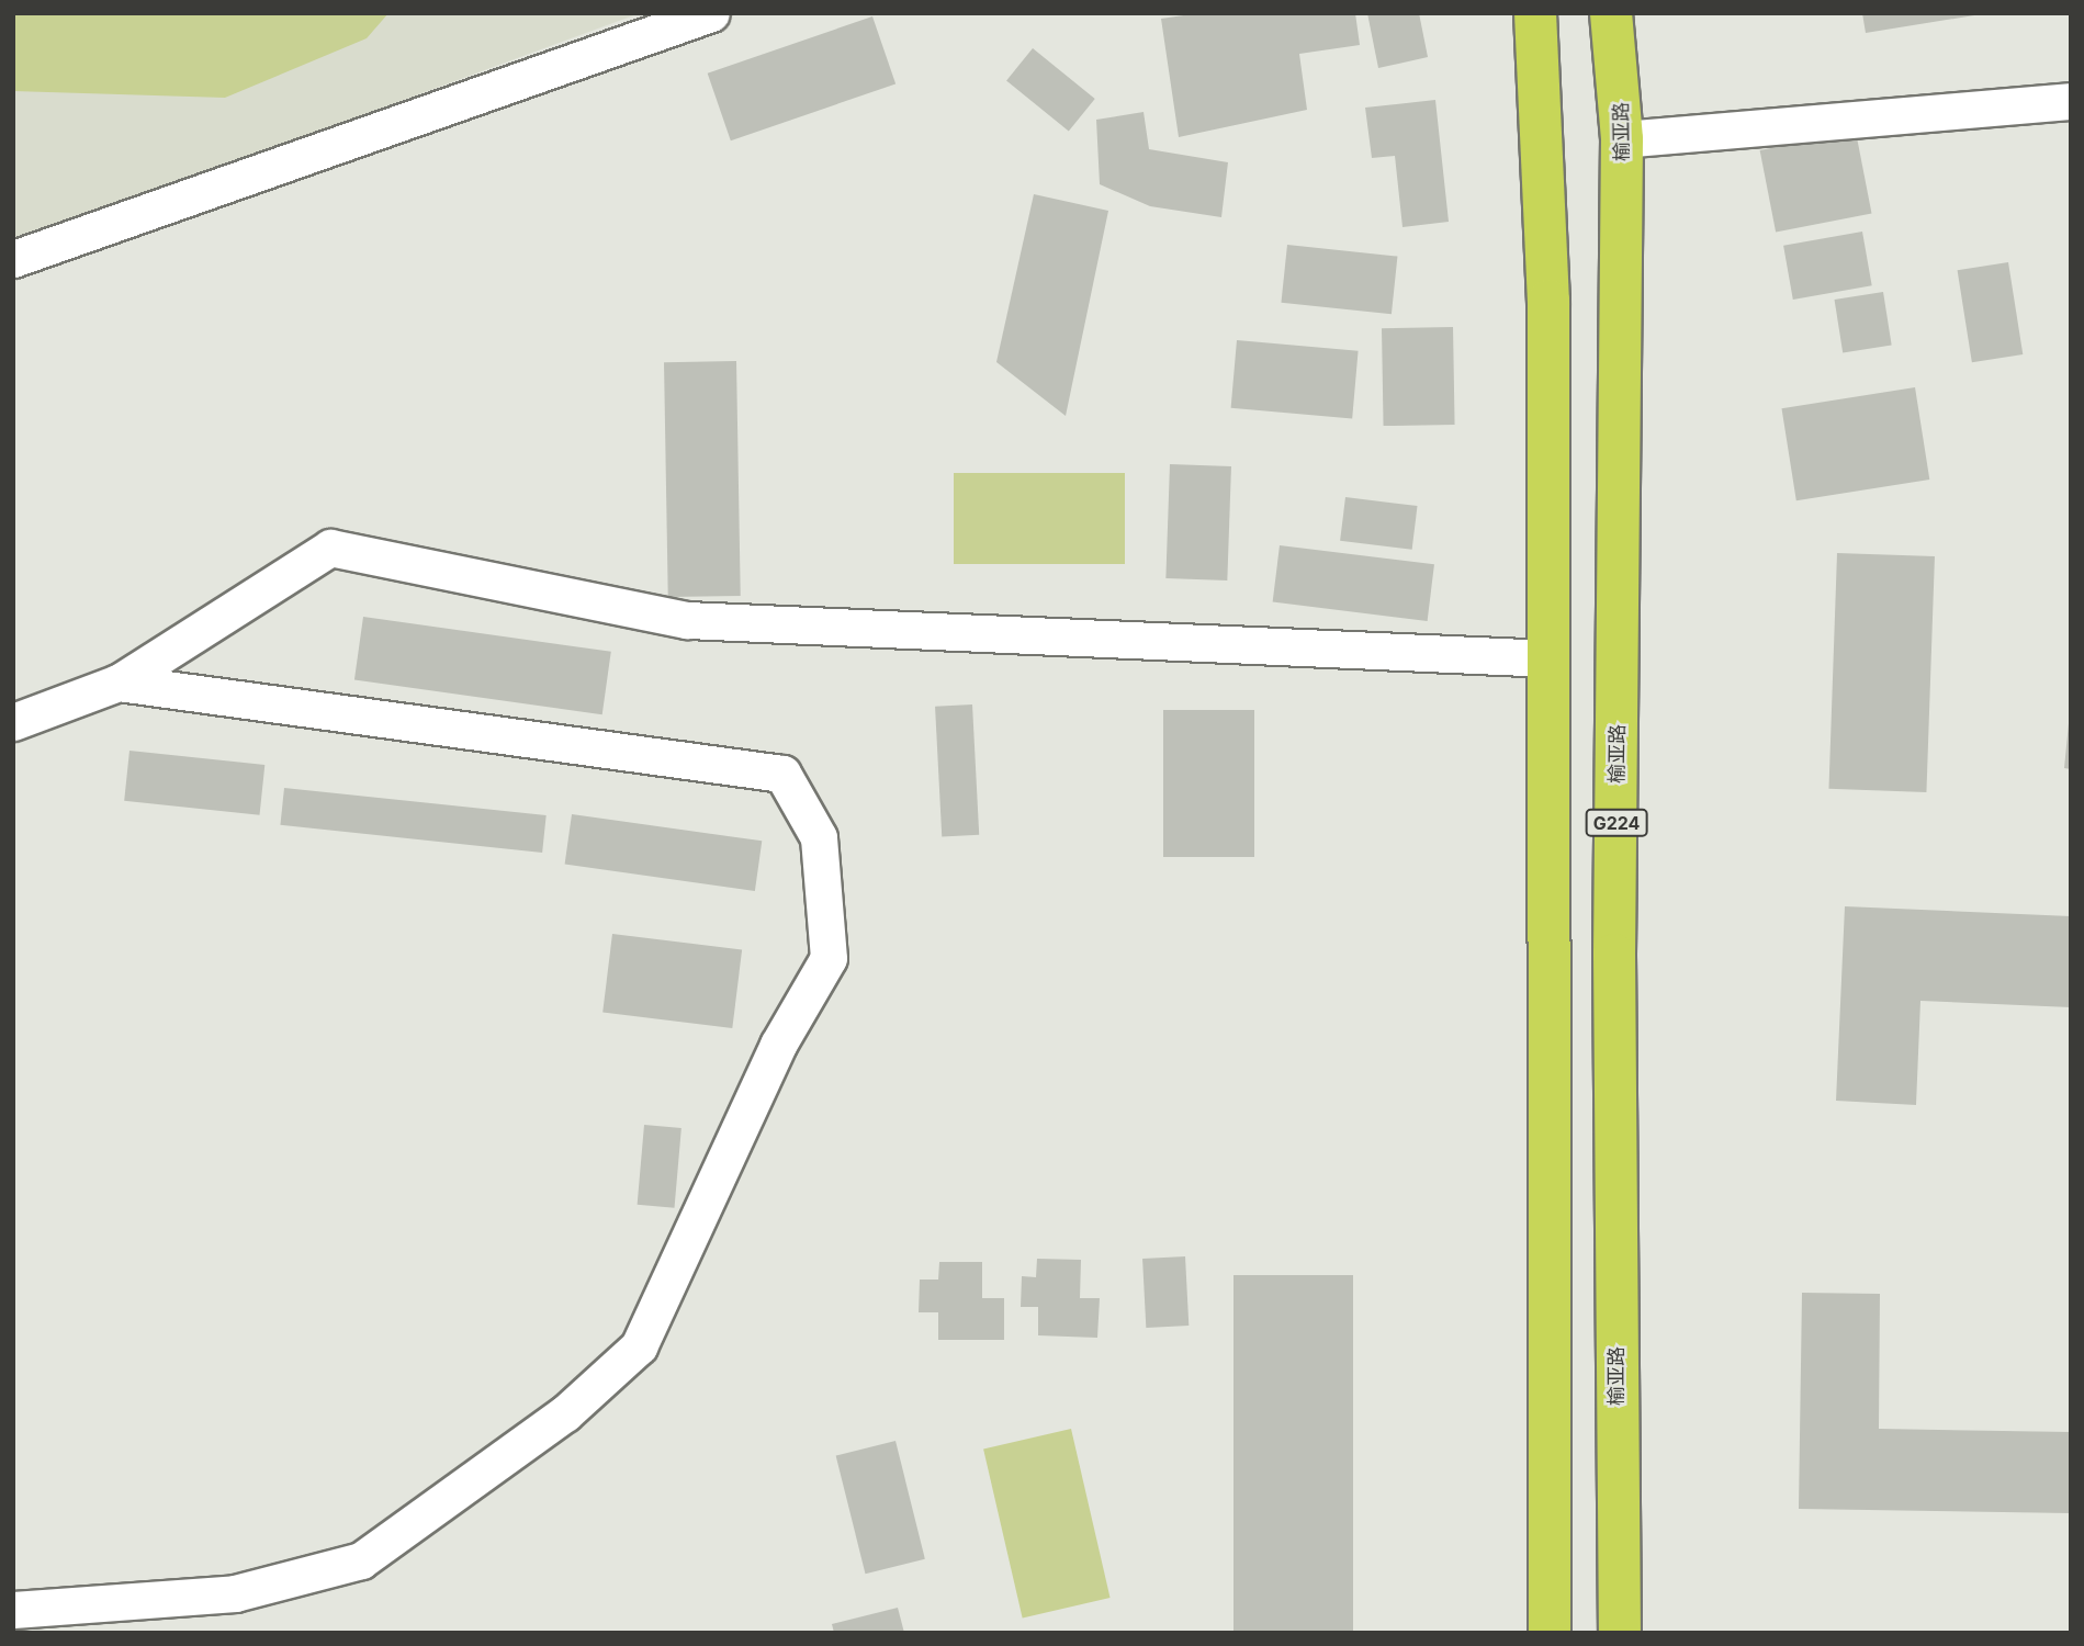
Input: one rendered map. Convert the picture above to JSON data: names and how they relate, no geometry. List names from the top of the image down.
{
  "streets": {
    "highway": ["榆亚路", "G224"]
  }
}
